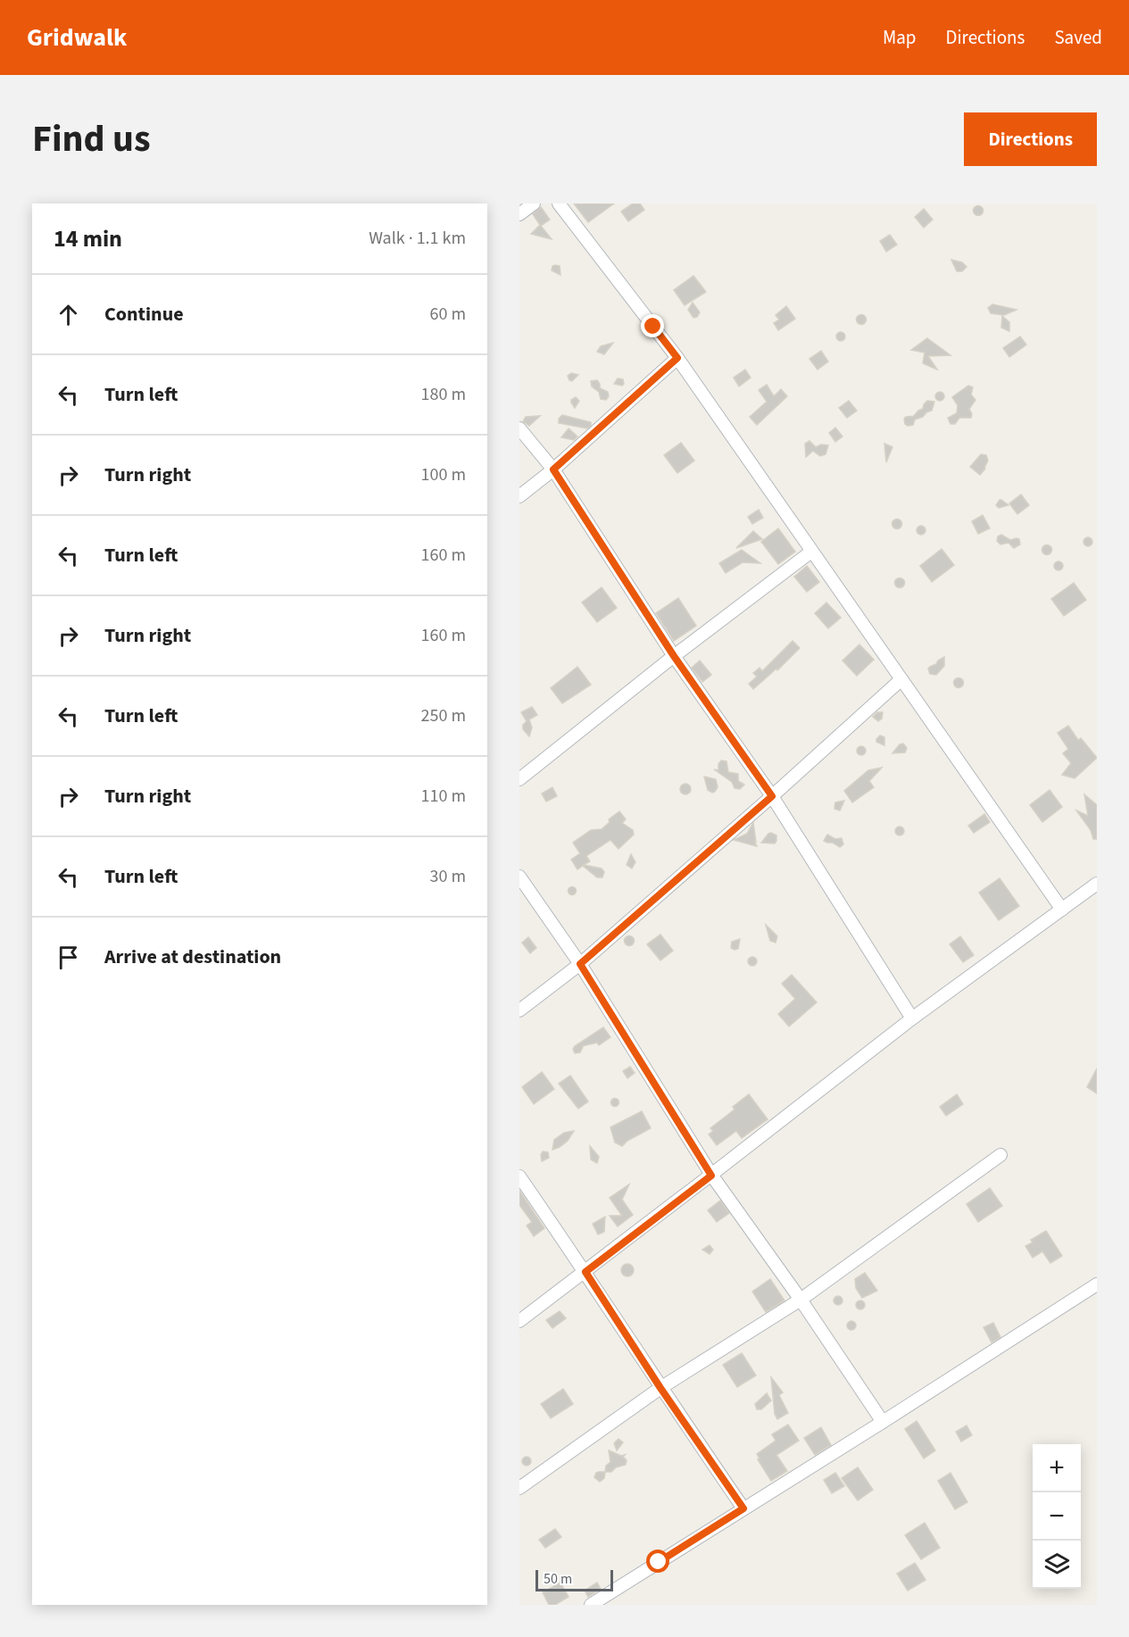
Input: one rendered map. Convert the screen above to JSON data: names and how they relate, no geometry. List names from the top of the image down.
{
  "scale_bar": "50 m",
  "page": {
    "header": "Gridwalk",
    "nav": ["Map", "Directions", "Saved"],
    "title": "Find us",
    "buttons": "Directions",
    "heading": ["14 min", "Walk · 1.1 km"],
    "list": [
      ["Continue", "60 m"],
      ["Turn left", "180 m"],
      ["Turn right", "100 m"],
      ["Turn left", "160 m"],
      ["Turn right", "160 m"],
      ["Turn left", "250 m"],
      ["Turn right", "110 m"],
      ["Turn left", "30 m"],
      "Arrive at destination"
    ],
    "map_buttons": ["+", "−"],
    "scale": "50 m"
  }
}
